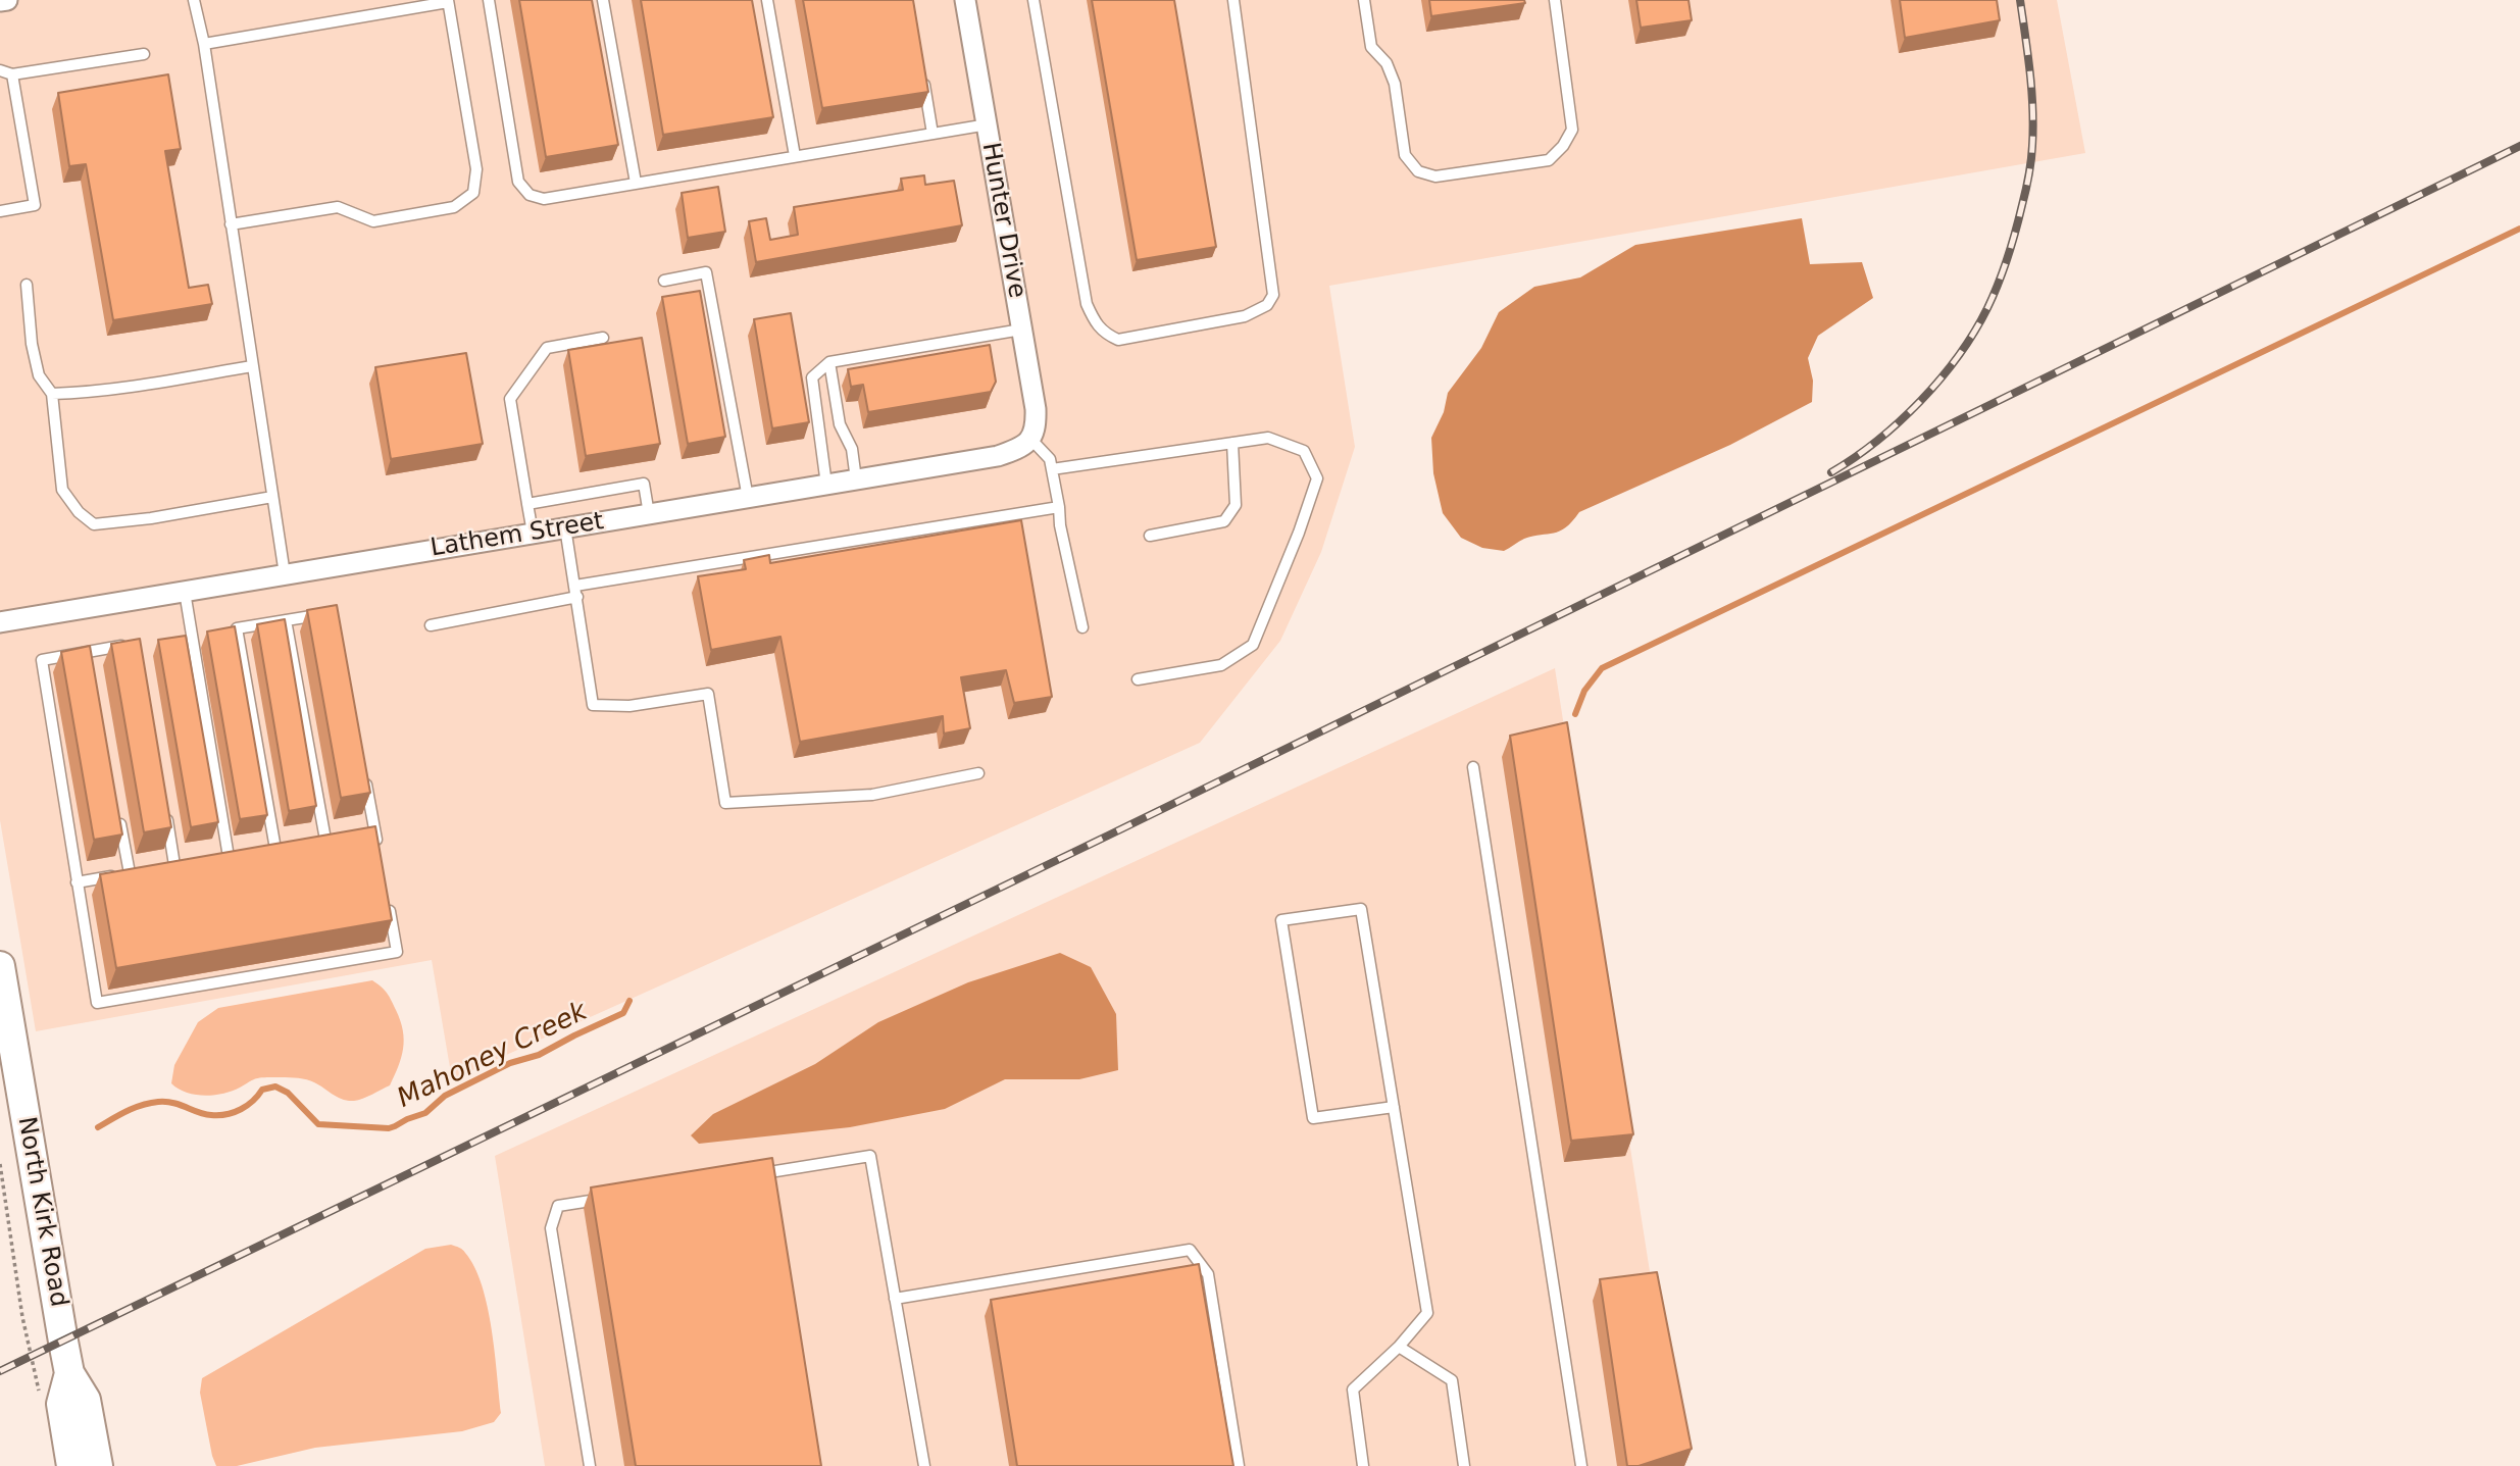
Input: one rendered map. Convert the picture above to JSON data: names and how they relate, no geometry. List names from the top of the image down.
{
  "streets": {
    "street": ["Hunter Drive", "Lathem Street", "North Kirk Road"]
  },
  "crossings": [
    ["Hunter Drive", "Lathem Street"]
  ],
  "water": ["Mahoney Creek"]
}
